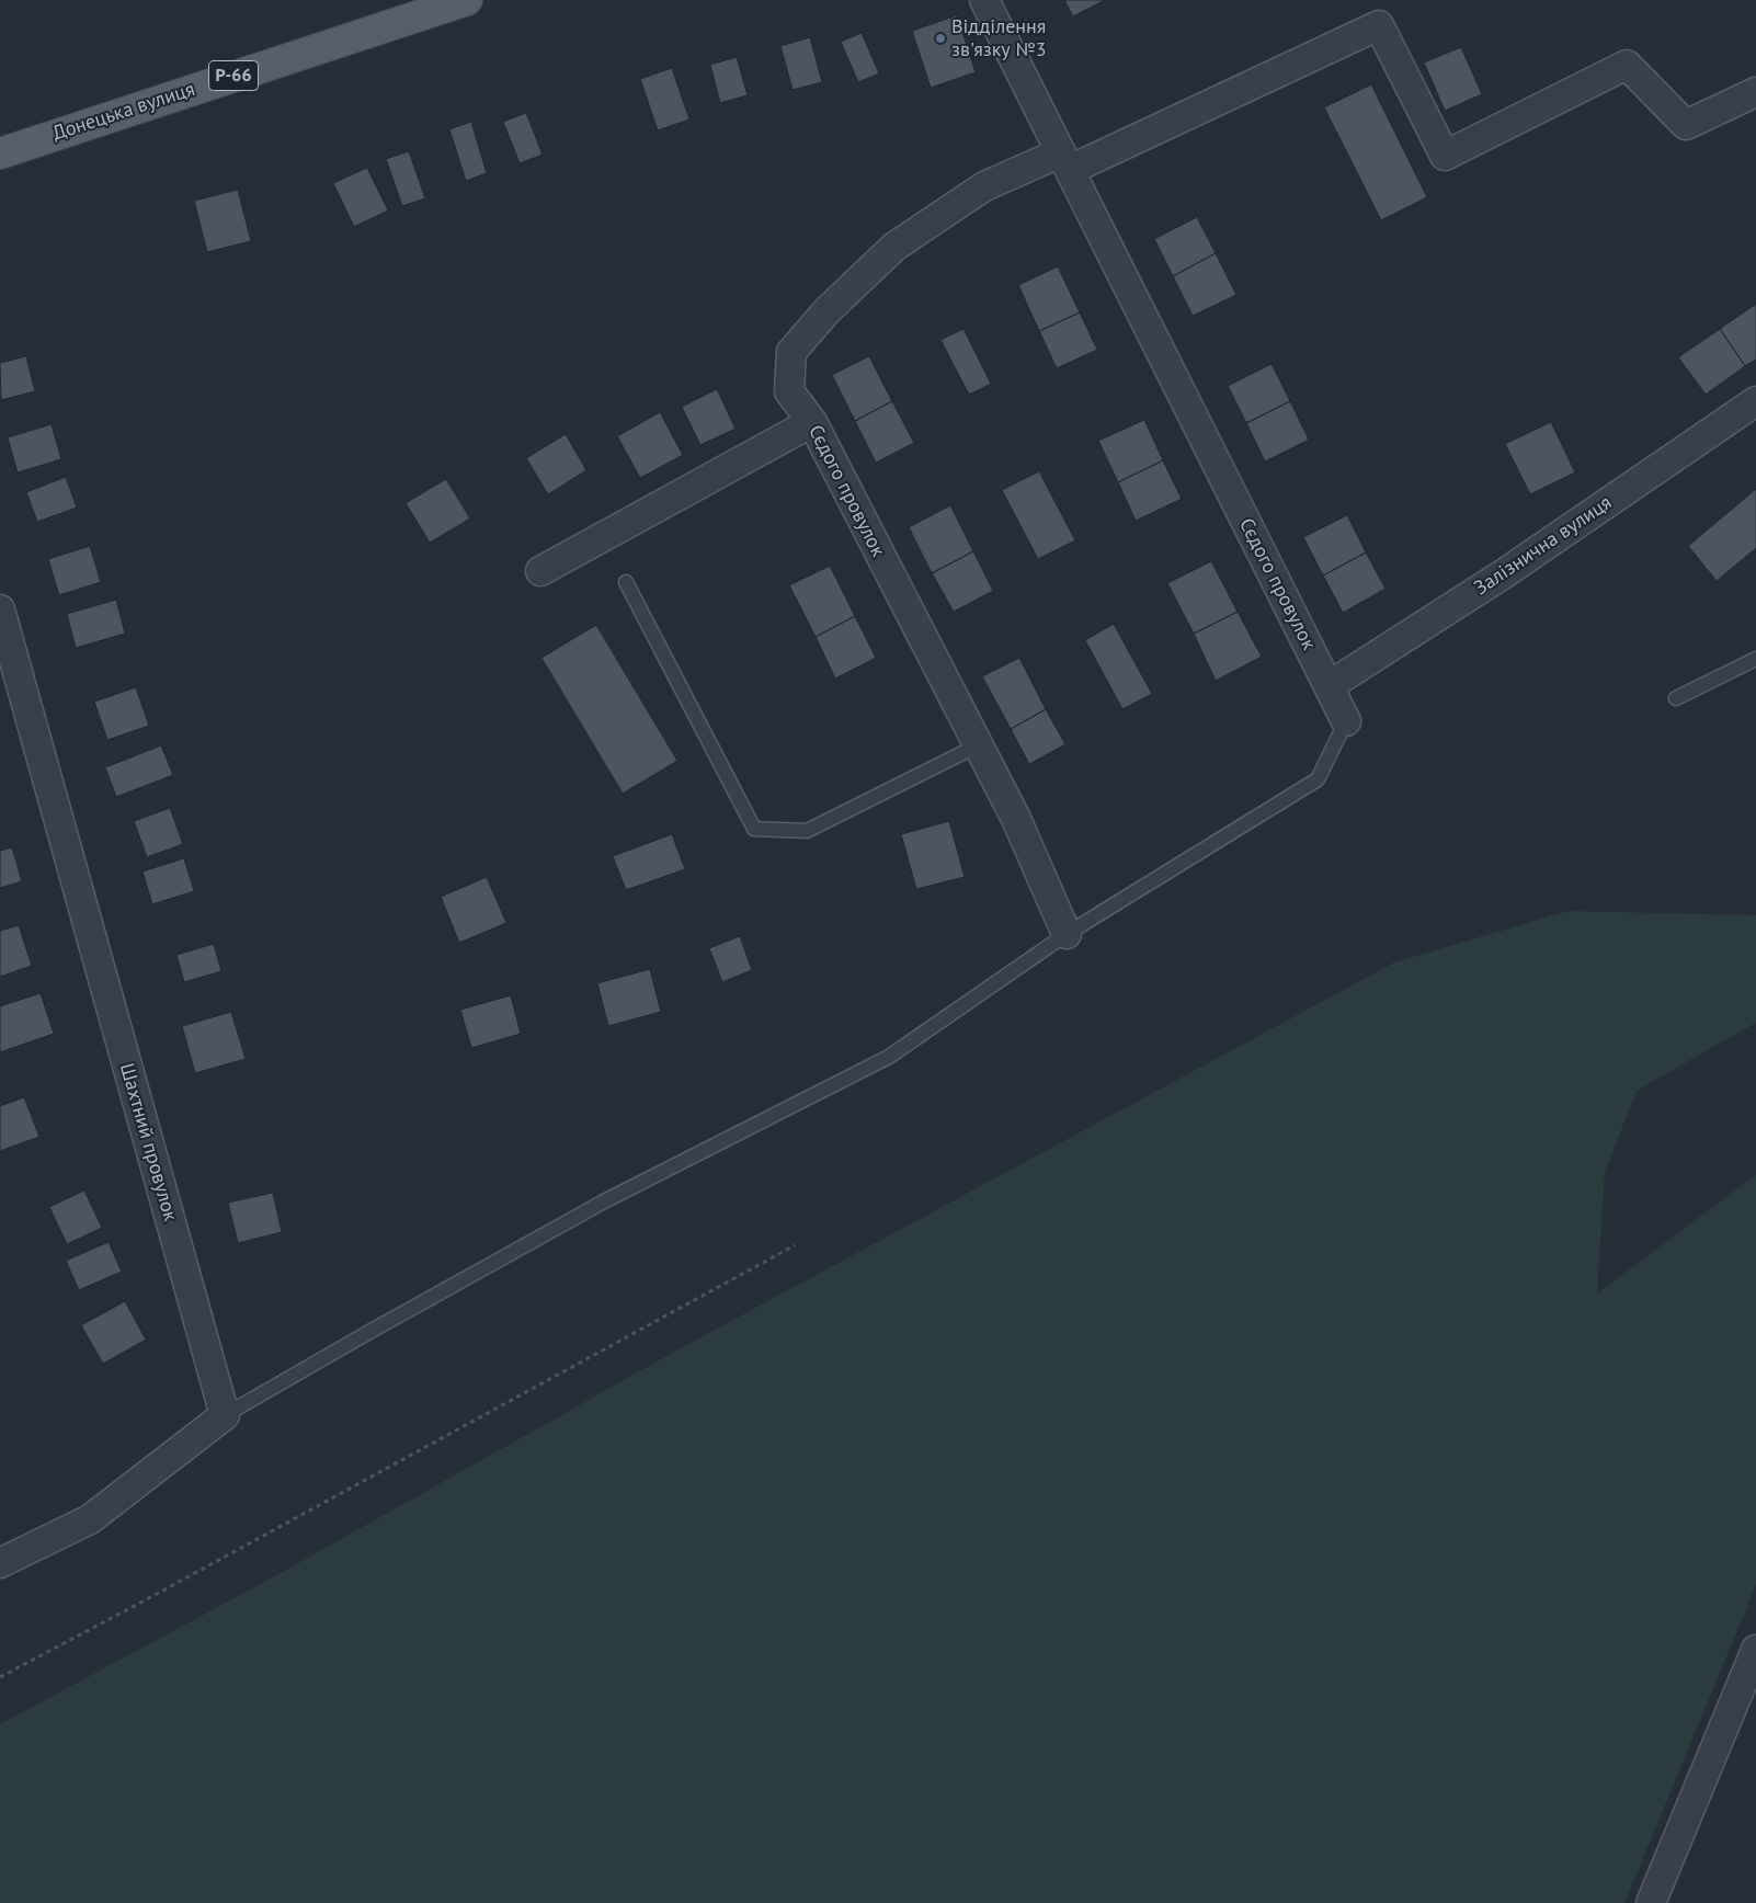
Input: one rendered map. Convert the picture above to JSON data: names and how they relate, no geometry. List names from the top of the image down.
{
  "streets": {
    "main road": ["Р-66", "Донецька вулиця"],
    "street": ["Сєдого провулок", "Залізнична вулиця", "Шахтний провулок"]
  },
  "crossings": [
    ["Сєдого провулок", "Залізнична вулиця"]
  ],
  "places": ["Відділення зв'язку №3"]
}
